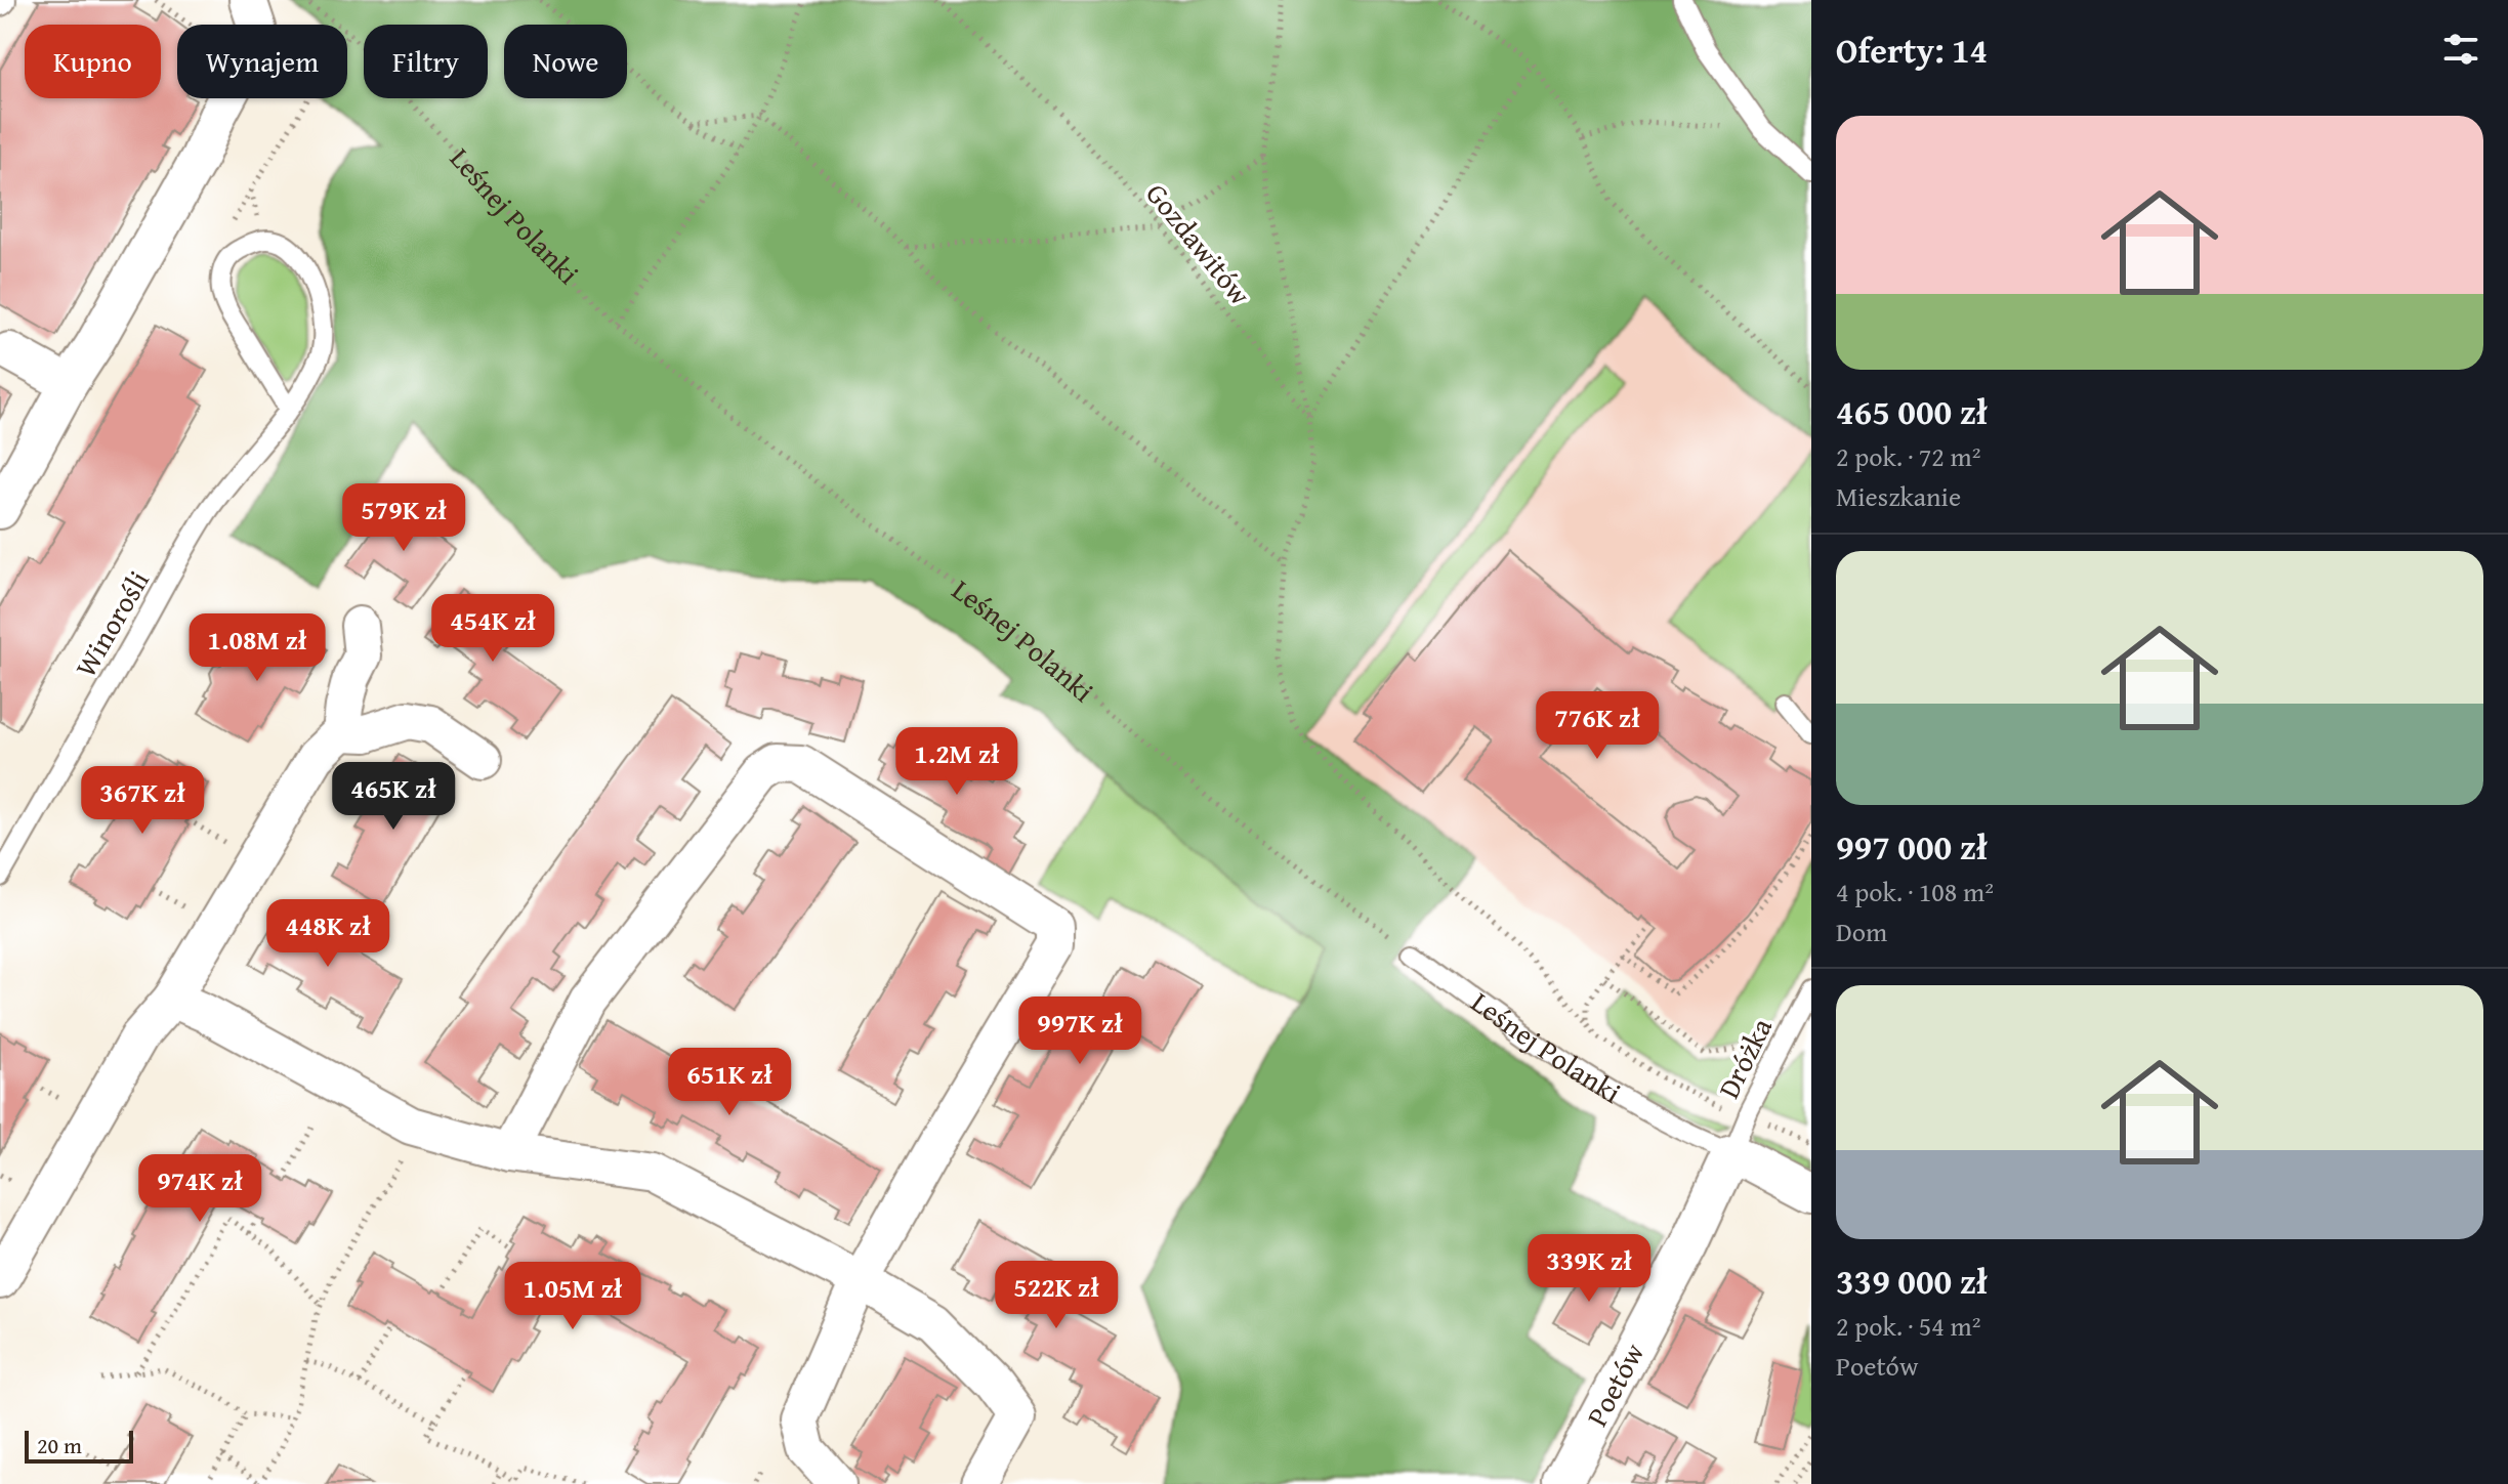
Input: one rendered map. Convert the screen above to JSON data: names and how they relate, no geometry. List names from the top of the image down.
{
  "streets": {
    "street": ["Leśnej Polanki", "Poetów"],
    "lane": ["Winorośli", "Dróżka"],
    "path": ["Gozdawitów"]
  },
  "crossings": [
    ["Leśnej Polanki", "Dróżka"],
    ["Leśnej Polanki", "Poetów"],
    ["Dróżka", "Poetów"]
  ],
  "scale_bar": "20 m",
  "page": {
    "heading": "Oferty: 14",
    "chip": [
      "Kupno",
      "Wynajem",
      "Filtry",
      "Nowe"
    ],
    "list": [
      {
        "name": "465 000 zł",
        "note": "2 pok. · 72 m² · Mieszkanie"
      },
      {
        "name": "997 000 zł",
        "note": "4 pok. · 108 m² · Dom"
      },
      {
        "name": "339 000 zł",
        "note": "2 pok. · 54 m² · Poetów"
      }
    ],
    "price": [
      "579K zł",
      "454K zł",
      "1.08M zł",
      "776K zł",
      "1.2M zł",
      "465K zł",
      "367K zł",
      "448K zł",
      "997K zł",
      "651K zł",
      "974K zł",
      "339K zł",
      "522K zł",
      "1.05M zł"
    ],
    "scale": "20 m"
  }
}
